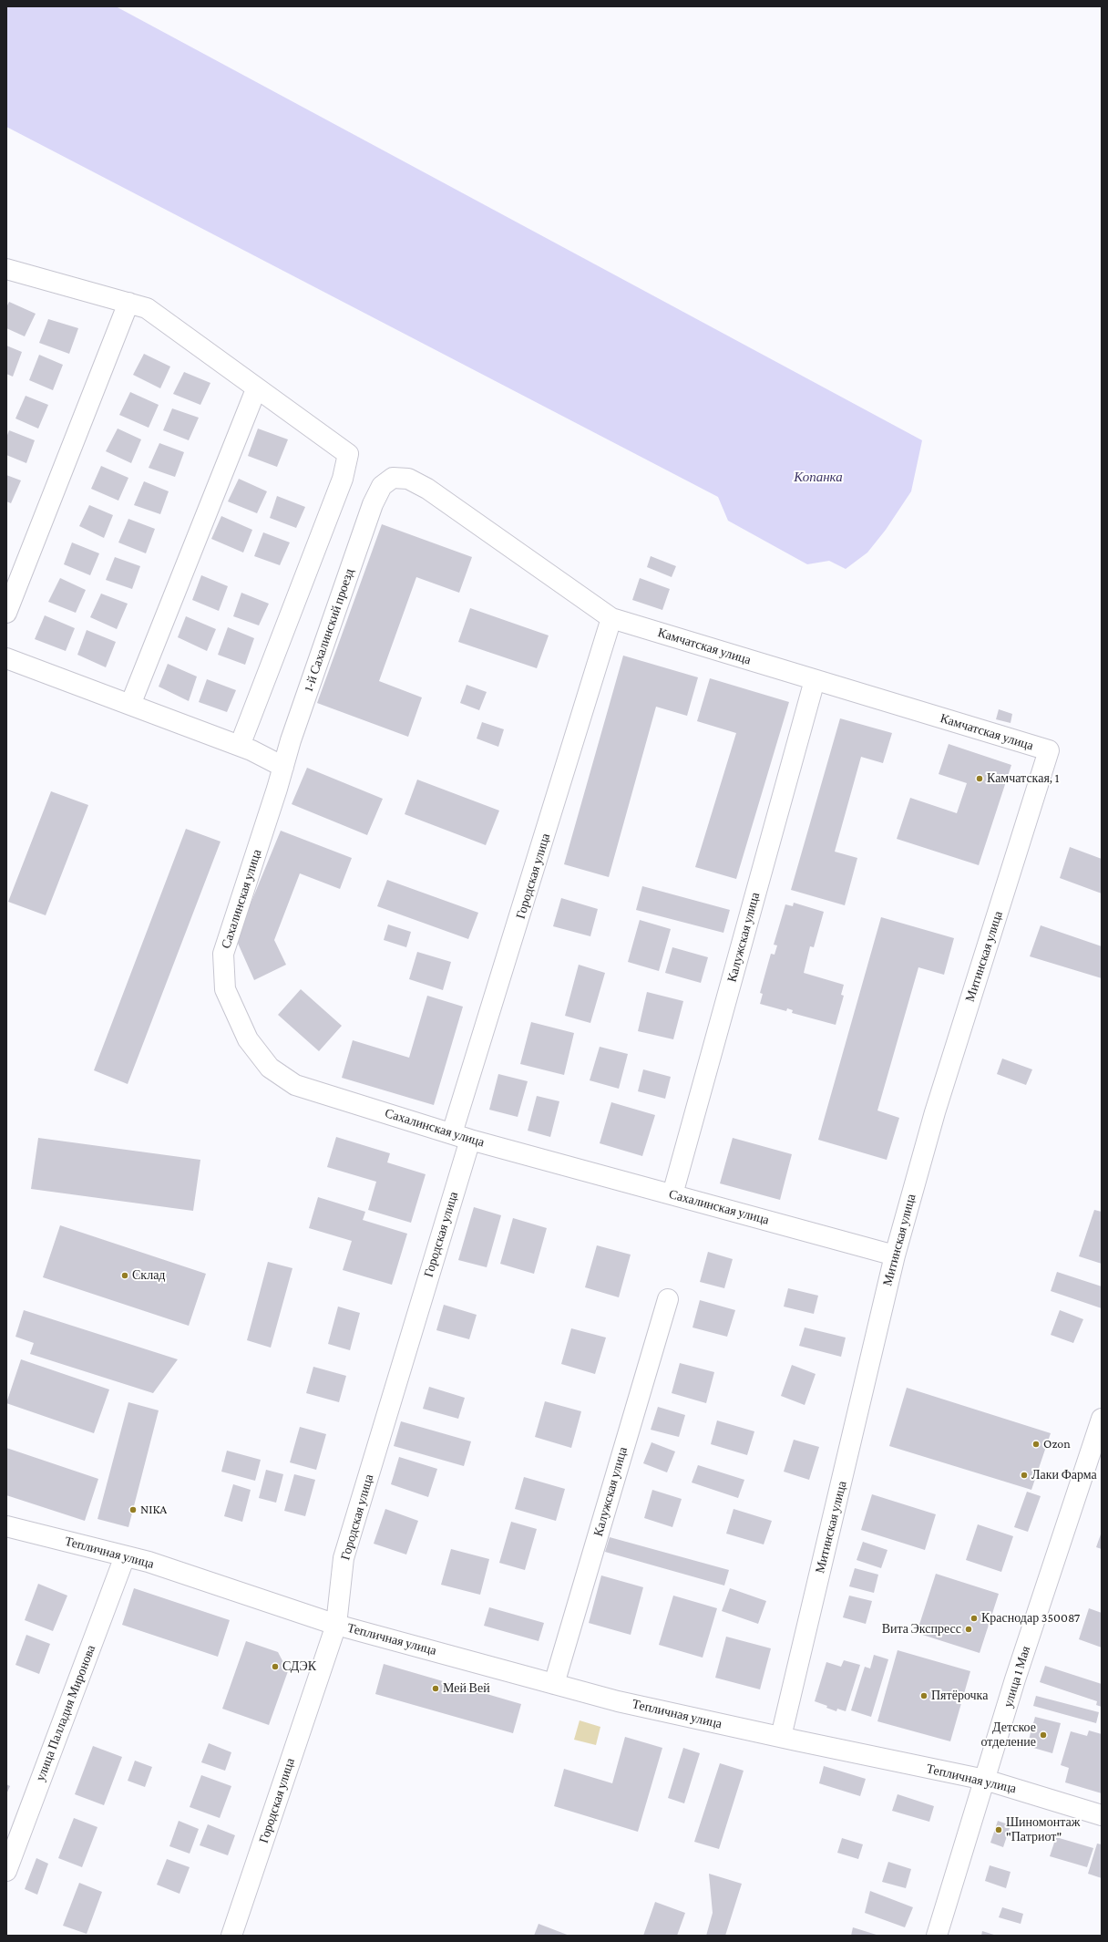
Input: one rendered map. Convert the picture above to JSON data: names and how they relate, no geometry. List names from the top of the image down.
{
  "streets": {
    "street": [
      "1-й Сахалинский проезд",
      "Камчатская улица",
      "Городская улица",
      "Сахалинская улица",
      "Калужская улица",
      "Митинская улица",
      "Тепличная улица",
      "улица 1 Мая",
      "улица Палладия Миронова"
    ]
  },
  "crossings": [
    ["1-й Сахалинский проезд", "Камчатская улица"],
    ["1-й Сахалинский проезд", "Сахалинская улица"],
    ["Камчатская улица", "Городская улица"],
    ["Камчатская улица", "Калужская улица"],
    ["Камчатская улица", "Митинская улица"],
    ["Городская улица", "Сахалинская улица"],
    ["Городская улица", "Тепличная улица"],
    ["Сахалинская улица", "Калужская улица"],
    ["Сахалинская улица", "Митинская улица"],
    ["Калужская улица", "Тепличная улица"],
    ["Митинская улица", "Тепличная улица"],
    ["Тепличная улица", "улица 1 Мая"],
    ["Тепличная улица", "улица Палладия Миронова"]
  ],
  "water": ["Копанка"],
  "places": [
    "Камчатская, 1",
    "Склад",
    "Ozon",
    "Лаки Фарма",
    "NIKA",
    "Краснодар 350087",
    "Вита Экспресс",
    "СДЭК",
    "Мей Вей",
    "Пятёрочка",
    "Детское отделение",
    "Шиномонтаж \"Патриот\""
  ]
}
